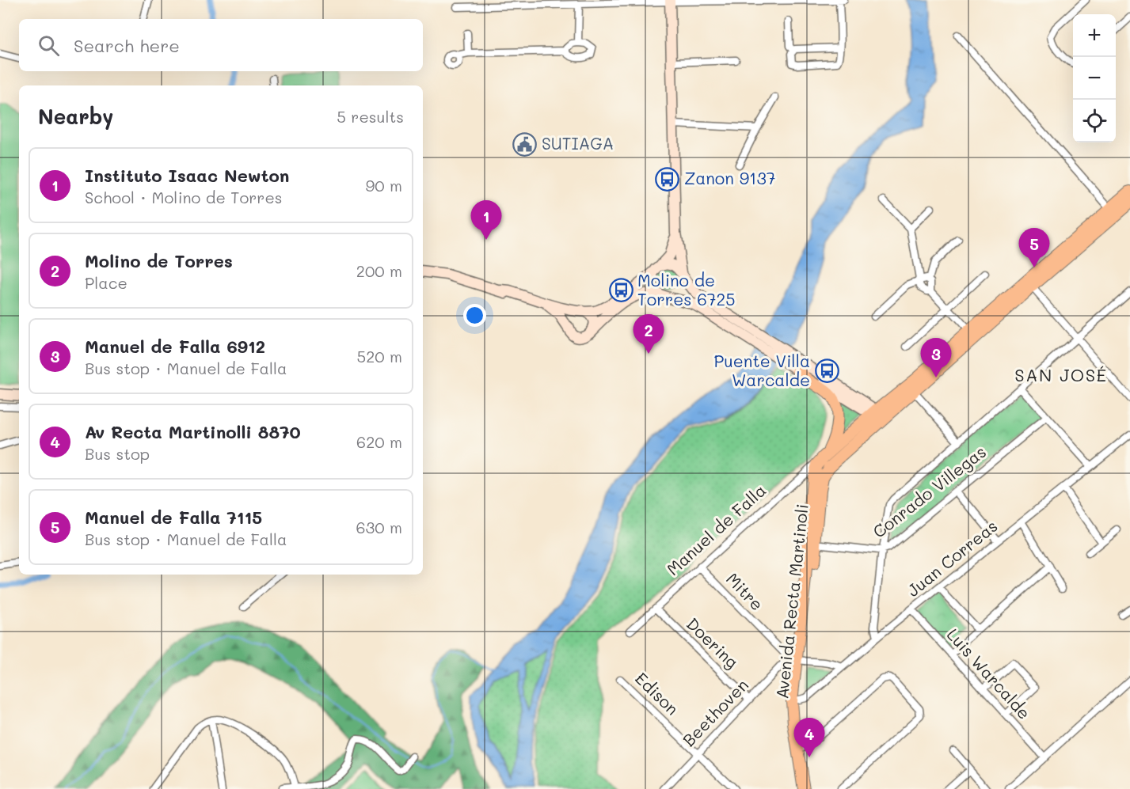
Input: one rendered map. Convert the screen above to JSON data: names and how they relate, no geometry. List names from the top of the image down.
{
  "streets": {
    "main road": ["Manuel de Falla", "Avenida Recta Martinoli"],
    "street": [
      "Conrado Villegas",
      "Juan Correas",
      "Mitre",
      "Doering",
      "Luis Warcalde",
      "Edison",
      "Beethoven"
    ]
  },
  "crossings": [
    ["Conrado Villegas", "Avenida Recta Martinoli"],
    ["Manuel de Falla", "Mitre"],
    ["Manuel de Falla", "Avenida Recta Martinoli"],
    ["Manuel de Falla", "Doering"],
    ["Juan Correas", "Avenida Recta Martinoli"],
    ["Juan Correas", "Luis Warcalde"],
    ["Mitre", "Avenida Recta Martinoli"],
    ["Mitre", "Beethoven"],
    ["Avenida Recta Martinoli", "Beethoven"],
    ["Doering", "Beethoven"],
    ["Edison", "Beethoven"]
  ],
  "districts": ["SAN JOSÉ"],
  "places": {
    "public building": ["SUTIAGA"],
    "bus stop": ["Zanon 9137", "Molino de Torres 6725", "Puente Villa Warcalde"]
  },
  "page": {
    "map_buttons": ["+", "−"],
    "search": "Search here",
    "heading": ["Nearby", "5 results"],
    "list": [
      {
        "mark": "1",
        "name": "Instituto Isaac Newton",
        "note": "School · Molino de Torres",
        "value": "90 m"
      },
      {
        "mark": "2",
        "name": "Molino de Torres",
        "note": "Place",
        "value": "200 m"
      },
      {
        "mark": "3",
        "name": "Manuel de Falla 6912",
        "note": "Bus stop · Manuel de Falla",
        "value": "520 m"
      },
      {
        "mark": "4",
        "name": "Av Recta Martinolli 8870",
        "note": "Bus stop",
        "value": "620 m"
      },
      {
        "mark": "5",
        "name": "Manuel de Falla 7115",
        "note": "Bus stop · Manuel de Falla",
        "value": "630 m"
      }
    ],
    "pins": [
      "1",
      "5",
      "2",
      "3",
      "4"
    ]
  }
}
